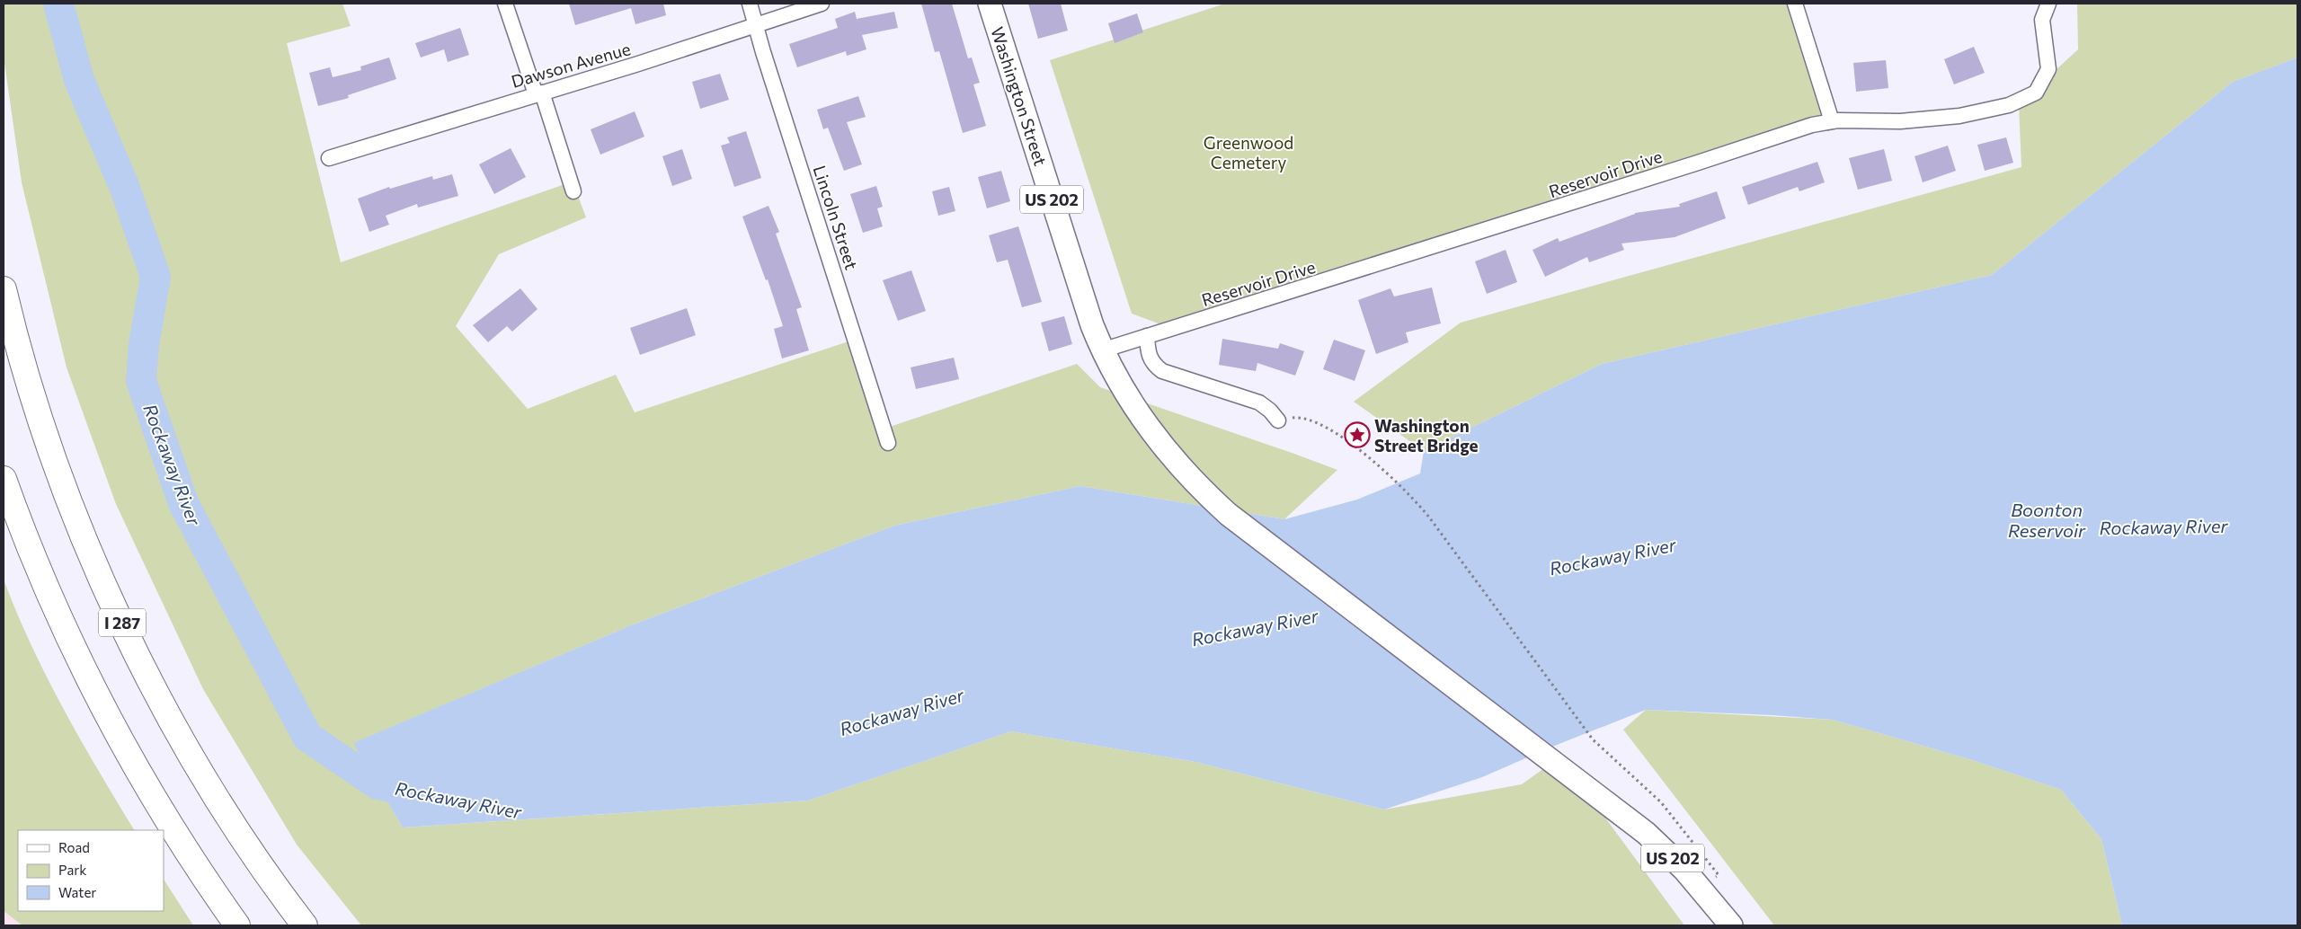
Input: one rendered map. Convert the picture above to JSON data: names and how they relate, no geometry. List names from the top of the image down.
{
  "streets": {
    "highway": ["I 287"],
    "main road": ["Washington Street", "US 202"],
    "street": ["Dawson Avenue", "Reservoir Drive", "Lincoln Street"]
  },
  "crossings": [
    ["Dawson Avenue", "Lincoln Street"],
    ["Washington Street", "Reservoir Drive"],
    ["Washington Street", "US 202"]
  ],
  "water": ["Rockaway River", "Boonton Reservoir"],
  "parks": ["Greenwood Cemetery"],
  "places": {
    "place": ["Washington Street Bridge"]
  },
  "legend": ["Road", "Park", "Water"]
}
